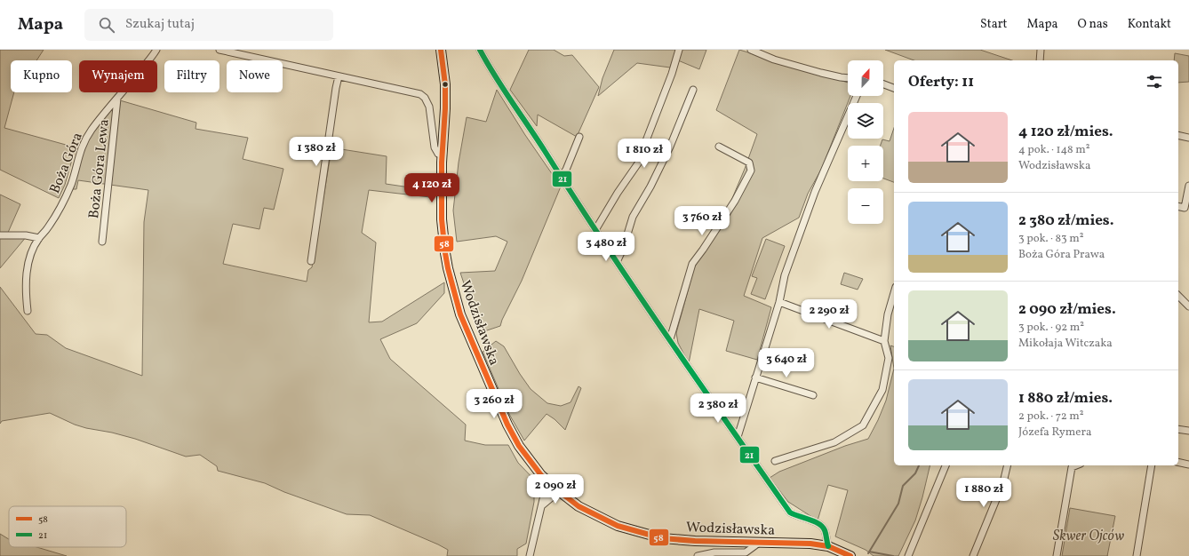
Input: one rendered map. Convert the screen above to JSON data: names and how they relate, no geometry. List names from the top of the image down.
{
  "streets": {
    "main road": ["Wodzisławska"],
    "street": ["Boża Góra", "Boża Góra Lewa"]
  },
  "crossings": [
    ["Boża Góra", "Boża Góra Lewa"]
  ],
  "parks": ["Skwer Ojców"],
  "lines": ["transit line 58", "transit line 21"],
  "legend": ["58", "21"],
  "north": "top",
  "page": {
    "header": "Mapa",
    "search": "Szukaj tutaj",
    "nav": [
      "Start",
      "Mapa",
      "O nas",
      "Kontakt"
    ],
    "map_buttons": ["+", "−"],
    "chip": [
      "Kupno",
      "Wynajem",
      "Filtry",
      "Nowe"
    ],
    "heading": "Oferty: 11",
    "list": [
      {
        "name": "4 120 zł/mies.",
        "note": "4 pok. · 148 m² · Wodzisławska"
      },
      {
        "name": "2 380 zł/mies.",
        "note": "3 pok. · 83 m² · Boża Góra Prawa"
      },
      {
        "name": "2 090 zł/mies.",
        "note": "3 pok. · 92 m² · Mikołaja Witczaka"
      },
      {
        "name": "1 880 zł/mies.",
        "note": "2 pok. · 72 m² · Józefa Rymera"
      }
    ],
    "price": [
      "1 380 zł",
      "1 810 zł",
      "4 120 zł",
      "3 760 zł",
      "3 480 zł",
      "2 290 zł",
      "3 640 zł",
      "3 260 zł",
      "2 380 zł",
      "2 090 zł",
      "1 880 zł"
    ]
  }
}
